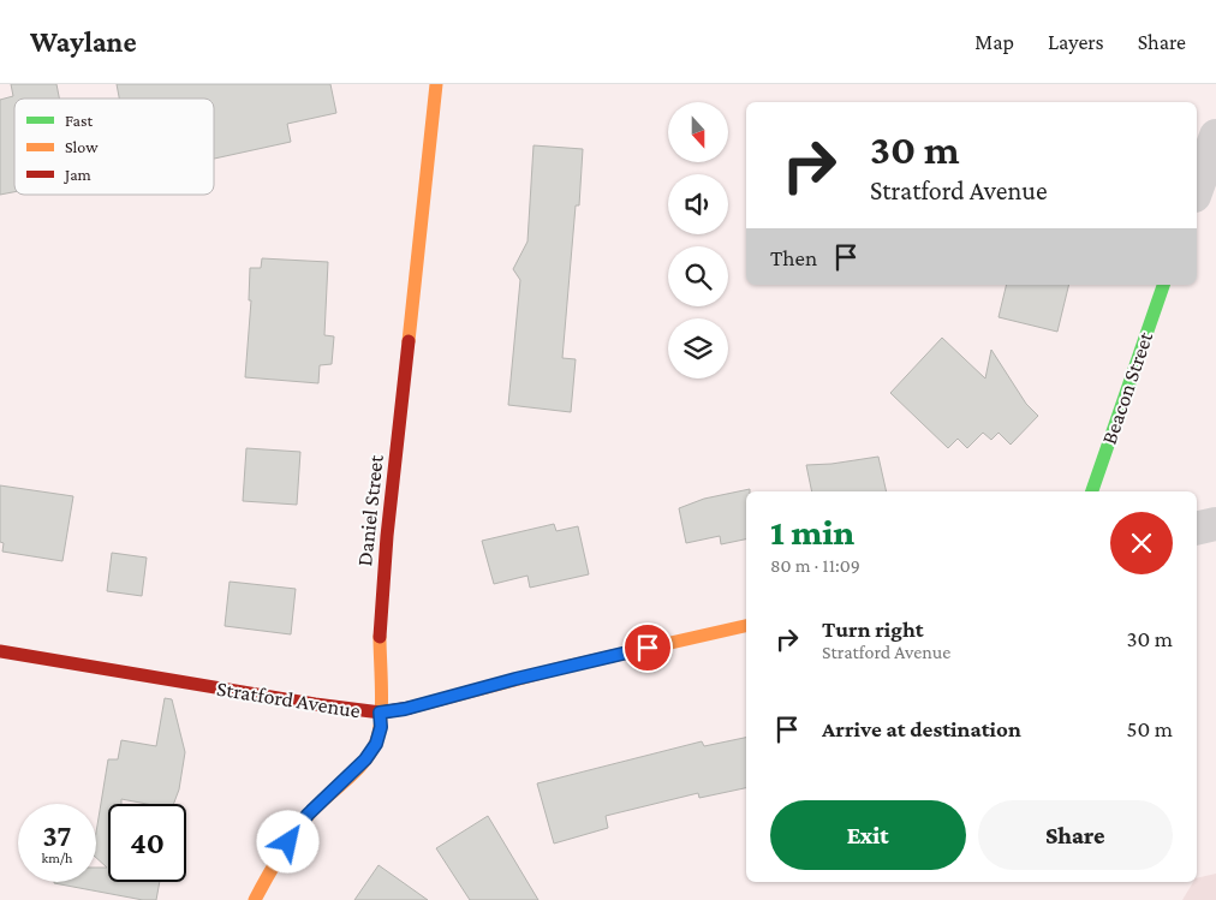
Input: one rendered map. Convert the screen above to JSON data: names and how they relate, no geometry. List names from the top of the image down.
{
  "streets": {
    "street": ["Beacon Street", "Daniel Street", "Stratford Avenue"]
  },
  "crossings": [
    ["Daniel Street", "Stratford Avenue"]
  ],
  "legend": ["Fast", "Slow", "Jam"],
  "north": "bottom",
  "page": {
    "header": "Waylane",
    "nav": ["Map", "Layers", "Share"],
    "turn": ["30 m", "Stratford Avenue"],
    "then": "Then",
    "heading": ["1 min", "80 m · 11:09"],
    "list": [
      {
        "name": "Turn right",
        "note": "Stratford Avenue",
        "value": "30 m"
      },
      {
        "name": "Arrive at destination",
        "value": "50 m"
      }
    ],
    "buttons": ["Exit", "Share"],
    "speed": "37 km/h",
    "limit": "40"
  }
}
